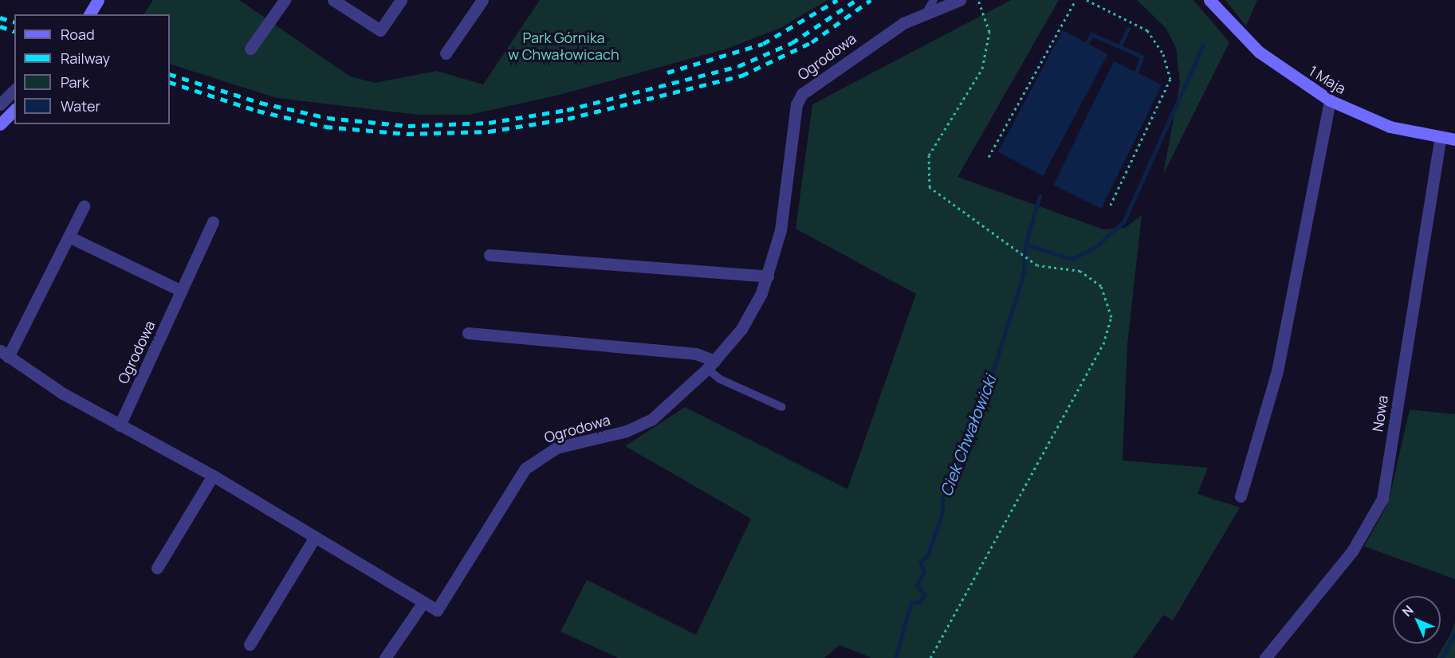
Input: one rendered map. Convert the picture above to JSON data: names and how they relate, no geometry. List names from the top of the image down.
{
  "streets": {
    "main road": ["1 Maja"],
    "street": ["Ogrodowa", "Nowa"]
  },
  "crossings": [
    ["1 Maja", "Nowa"]
  ],
  "water": ["Ciek Chwałowicki"],
  "parks": ["Park Górnika w Chwałowicach"],
  "legend": [
    "Road",
    "Railway",
    "Park",
    "Water"
  ],
  "north": "top left"
}
